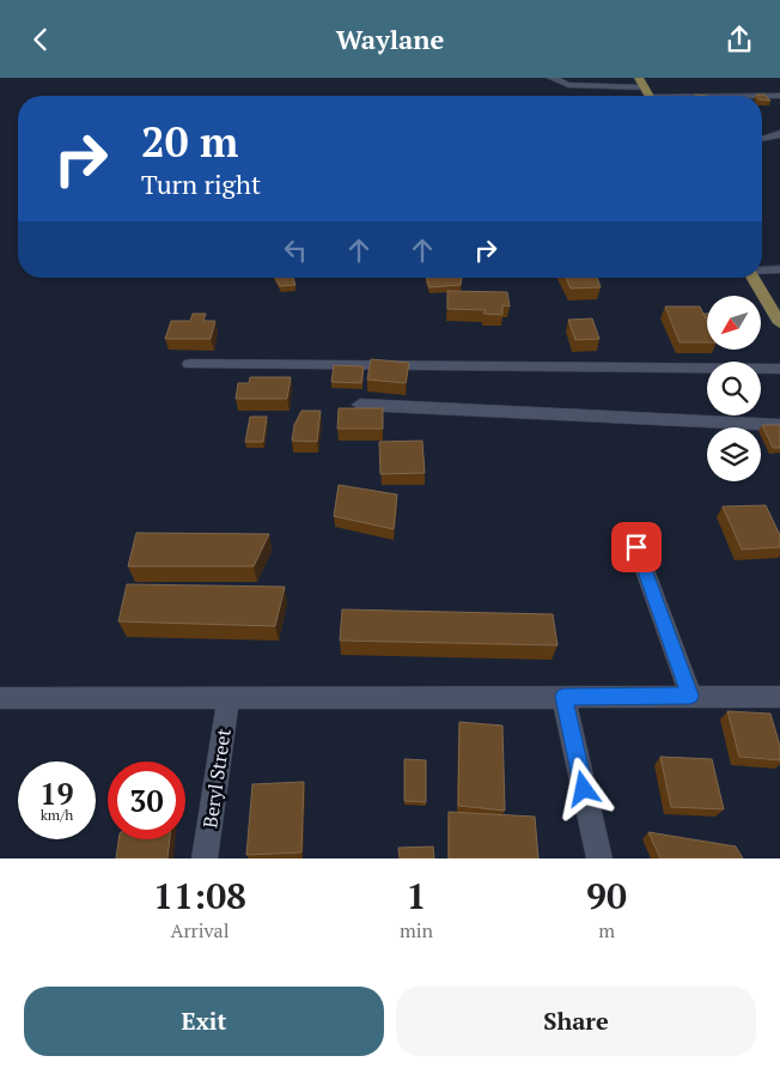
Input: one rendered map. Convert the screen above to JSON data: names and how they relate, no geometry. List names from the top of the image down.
{
  "streets": {
    "street": ["Beryl Street"]
  },
  "north": "bottom left",
  "page": {
    "header": "Waylane",
    "turn": ["20 m", "Turn right"],
    "speed": "19 km/h",
    "limit": "30",
    "eta": [
      "11:08",
      "Arrival",
      "1",
      "min",
      "90",
      "m"
    ],
    "buttons": ["Exit", "Share"]
  }
}
